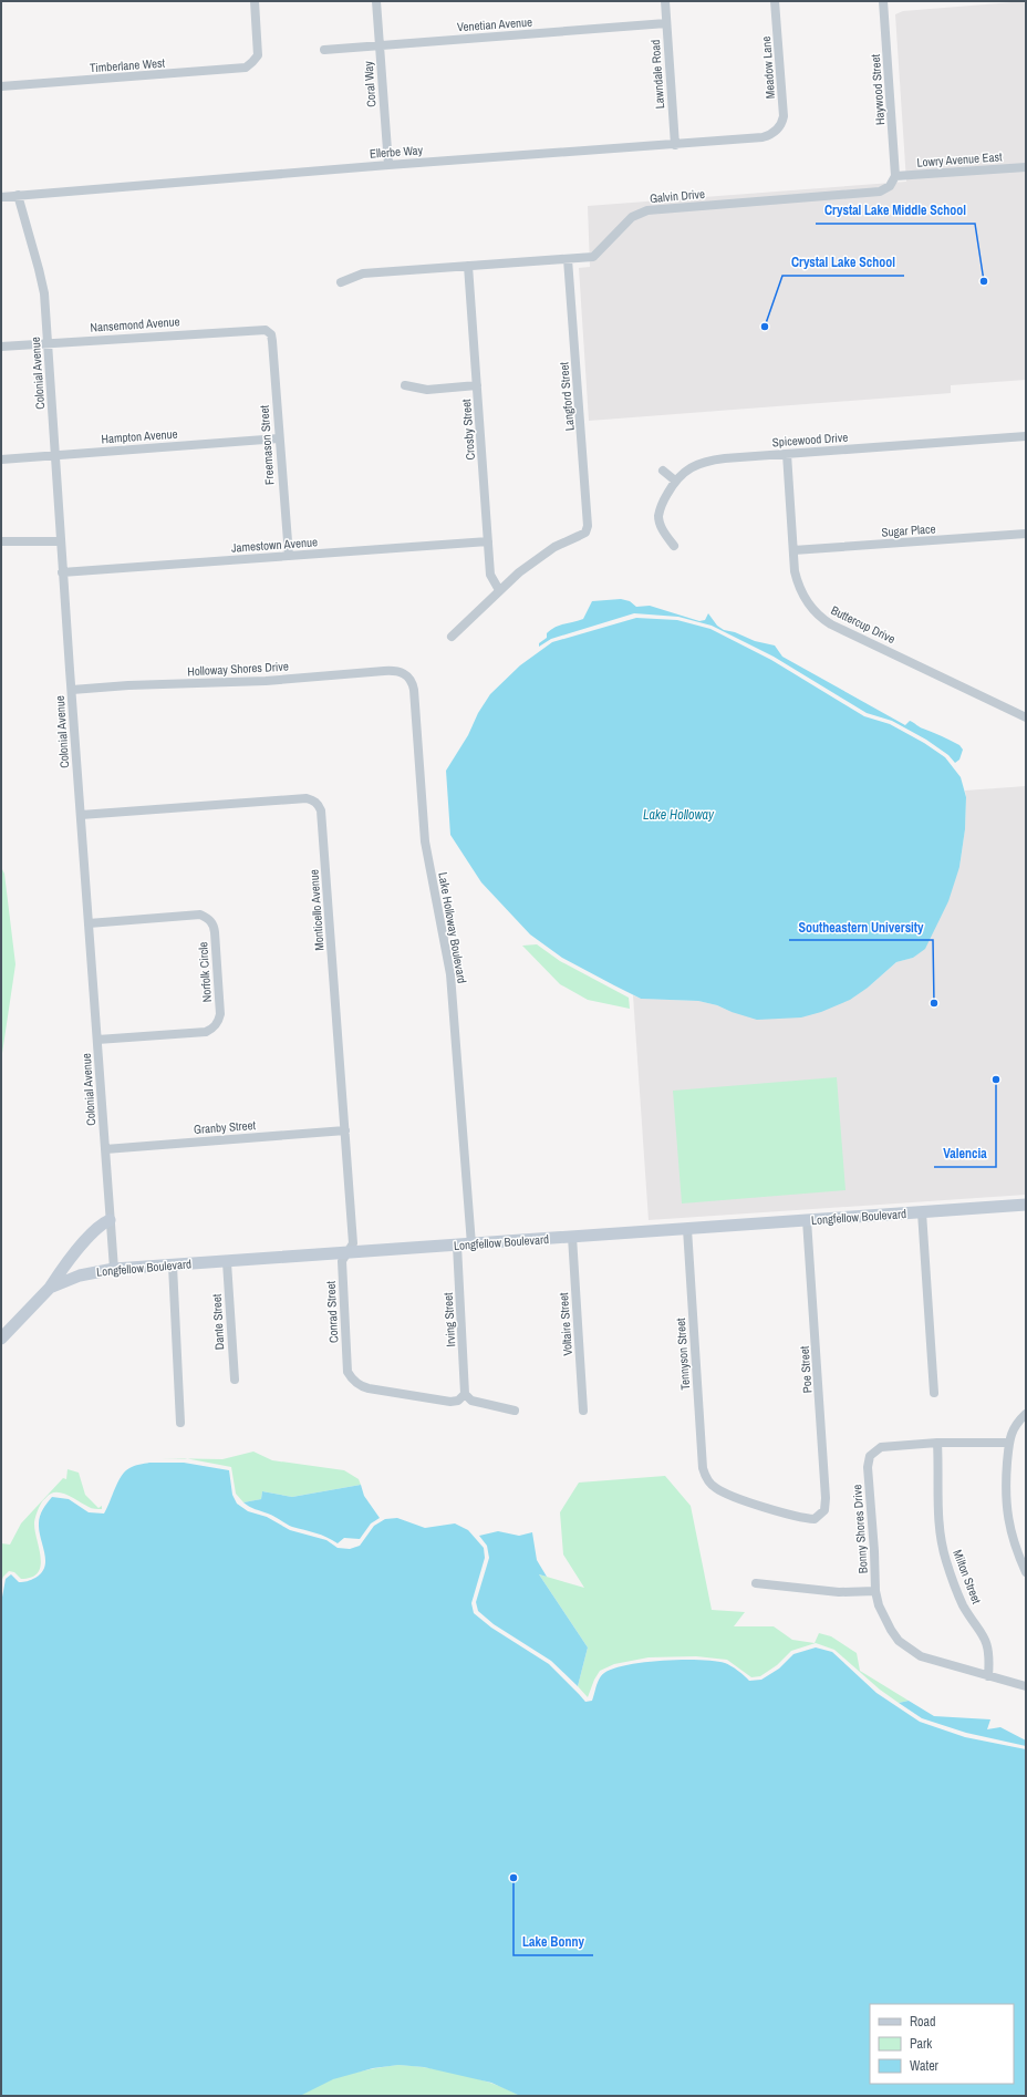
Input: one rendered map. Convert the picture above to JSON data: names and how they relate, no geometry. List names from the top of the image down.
{
  "streets": {
    "street": [
      "Venetian Avenue",
      "Timberlane West",
      "Meadow Lane",
      "Lawndale Road",
      "Coral Way",
      "Haywood Street",
      "Ellerbe Way",
      "Lowry Avenue East",
      "Galvin Drive",
      "Nansemond Avenue",
      "Colonial Avenue",
      "Langford Street",
      "Crosby Street",
      "Hampton Avenue",
      "Spicewood Drive",
      "Freemason Street",
      "Sugar Place",
      "Jamestown Avenue",
      "Buttercup Drive",
      "Holloway Shores Drive",
      "Monticello Avenue",
      "Lake Holloway Boulevard",
      "Norfolk Circle",
      "Granby Street",
      "Longfellow Boulevard",
      "Conrad Street",
      "Irving Street",
      "Dante Street",
      "Voltaire Street",
      "Tennyson Street",
      "Poe Street",
      "Bonny Shores Drive",
      "Milton Street"
    ]
  },
  "crossings": [
    ["Venetian Avenue", "Lawndale Road"],
    ["Venetian Avenue", "Coral Way"],
    ["Meadow Lane", "Ellerbe Way"],
    ["Lawndale Road", "Ellerbe Way"],
    ["Coral Way", "Ellerbe Way"],
    ["Haywood Street", "Lowry Avenue East"],
    ["Haywood Street", "Galvin Drive"],
    ["Ellerbe Way", "Colonial Avenue"],
    ["Lowry Avenue East", "Galvin Drive"],
    ["Galvin Drive", "Langford Street"],
    ["Galvin Drive", "Crosby Street"],
    ["Nansemond Avenue", "Colonial Avenue"],
    ["Nansemond Avenue", "Freemason Street"],
    ["Colonial Avenue", "Hampton Avenue"],
    ["Colonial Avenue", "Jamestown Avenue"],
    ["Colonial Avenue", "Holloway Shores Drive"],
    ["Colonial Avenue", "Monticello Avenue"],
    ["Colonial Avenue", "Norfolk Circle"],
    ["Colonial Avenue", "Granby Street"],
    ["Colonial Avenue", "Longfellow Boulevard"],
    ["Langford Street", "Crosby Street"],
    ["Crosby Street", "Jamestown Avenue"],
    ["Hampton Avenue", "Freemason Street"],
    ["Spicewood Drive", "Buttercup Drive"],
    ["Freemason Street", "Jamestown Avenue"],
    ["Sugar Place", "Buttercup Drive"],
    ["Holloway Shores Drive", "Lake Holloway Boulevard"],
    ["Monticello Avenue", "Granby Street"],
    ["Monticello Avenue", "Longfellow Boulevard"],
    ["Monticello Avenue", "Conrad Street"],
    ["Lake Holloway Boulevard", "Longfellow Boulevard"],
    ["Longfellow Boulevard", "Conrad Street"],
    ["Longfellow Boulevard", "Irving Street"],
    ["Longfellow Boulevard", "Dante Street"],
    ["Longfellow Boulevard", "Voltaire Street"],
    ["Longfellow Boulevard", "Tennyson Street"],
    ["Longfellow Boulevard", "Poe Street"],
    ["Conrad Street", "Irving Street"],
    ["Tennyson Street", "Poe Street"],
    ["Bonny Shores Drive", "Milton Street"]
  ],
  "water": ["Lake Holloway"],
  "places": [
    "Crystal Lake Middle School",
    "Crystal Lake School",
    "Southeastern University",
    "Valencia",
    "Lake Bonny"
  ],
  "legend": ["Road", "Park", "Water"]
}
